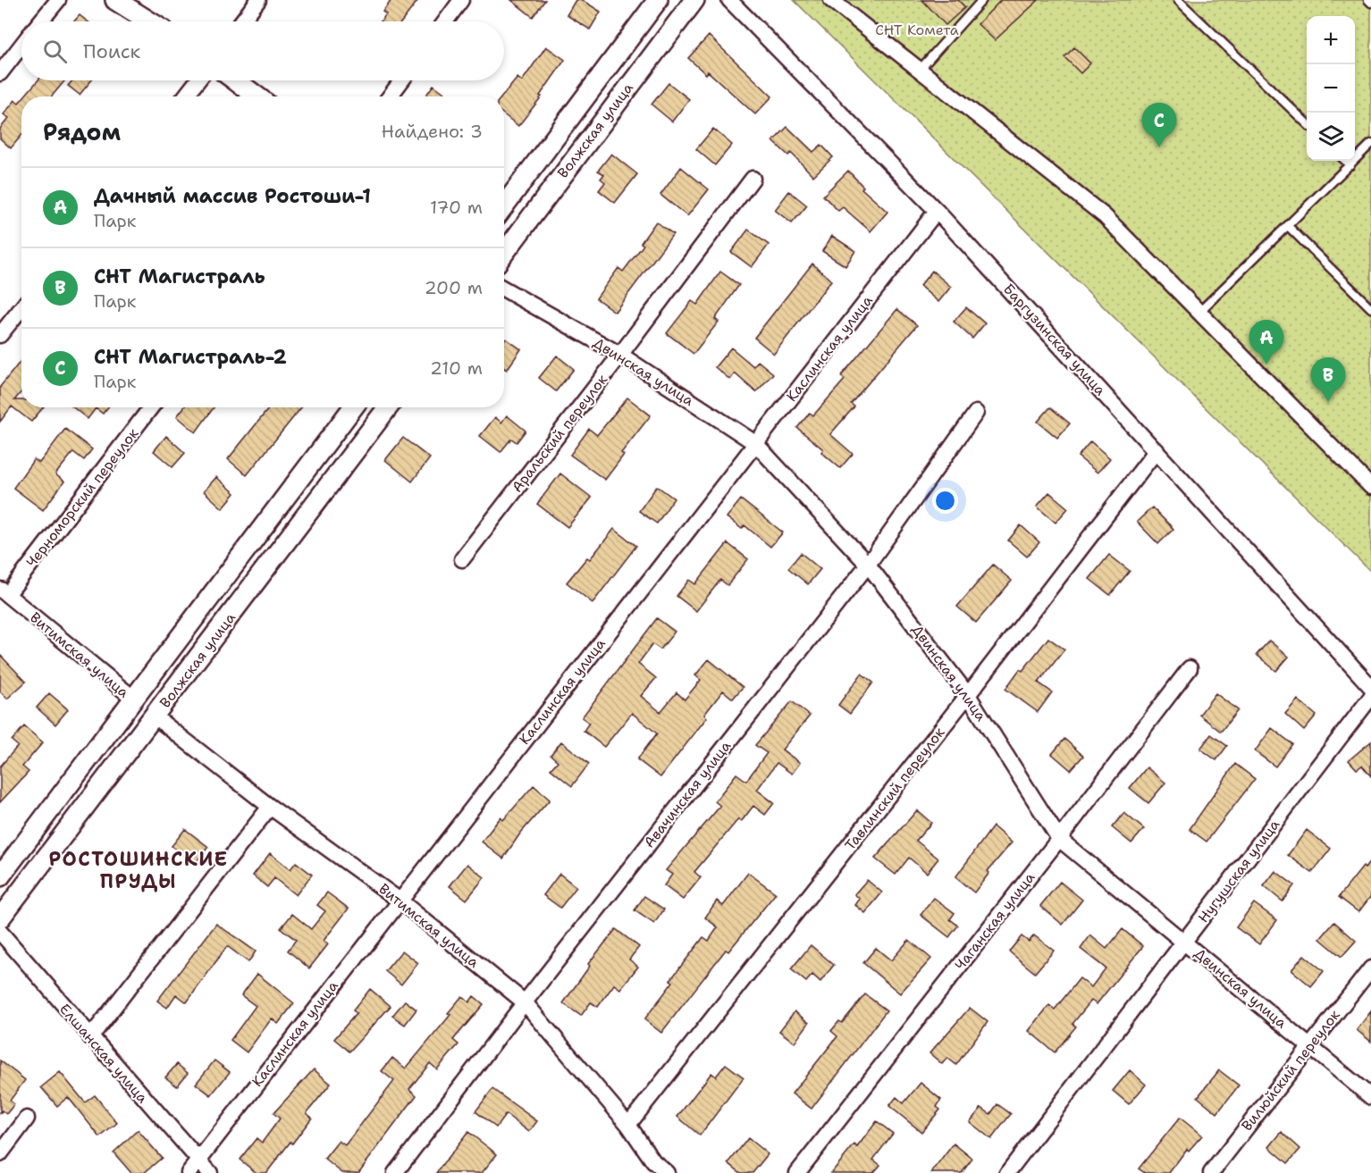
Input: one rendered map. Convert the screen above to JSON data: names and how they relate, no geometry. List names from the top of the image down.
{
  "streets": {
    "street": [
      "Волжская улица",
      "Баргузинская улица",
      "Каслинская улица",
      "Двинская улица",
      "Аральский переулок",
      "Черноморский переулок",
      "Витимская улица",
      "Тавлинский переулок",
      "Авачинская улица",
      "Нугушская улица",
      "Чаганская улица",
      "Елшанская улица",
      "Вилюйский переулок"
    ]
  },
  "crossings": [
    ["Волжская улица", "Витимская улица"],
    ["Баргузинская улица", "Каслинская улица"],
    ["Баргузинская улица", "Тавлинский переулок"],
    ["Каслинская улица", "Двинская улица"],
    ["Каслинская улица", "Витимская улица"],
    ["Каслинская улица", "Елшанская улица"],
    ["Двинская улица", "Аральский переулок"],
    ["Двинская улица", "Тавлинский переулок"],
    ["Двинская улица", "Авачинская улица"],
    ["Двинская улица", "Нугушская улица"],
    ["Двинская улица", "Чаганская улица"],
    ["Двинская улица", "Вилюйский переулок"],
    ["Черноморский переулок", "Витимская улица"],
    ["Витимская улица", "Тавлинский переулок"],
    ["Витимская улица", "Авачинская улица"]
  ],
  "districts": ["РОСТОШИНСКИЕ ПРУДЫ"],
  "parks": ["СНТ Комета"],
  "page": {
    "map_buttons": ["+", "−"],
    "search": "Поиск",
    "heading": ["Рядом", "Найдено: 3"],
    "pins": ["C", "A", "B"],
    "list": [
      {
        "mark": "A",
        "name": "Дачный массив Ростоши-1",
        "note": "Парк",
        "value": "170 m"
      },
      {
        "mark": "B",
        "name": "СНТ Магистраль",
        "note": "Парк",
        "value": "200 m"
      },
      {
        "mark": "C",
        "name": "СНТ Магистраль-2",
        "note": "Парк",
        "value": "210 m"
      }
    ]
  }
}
